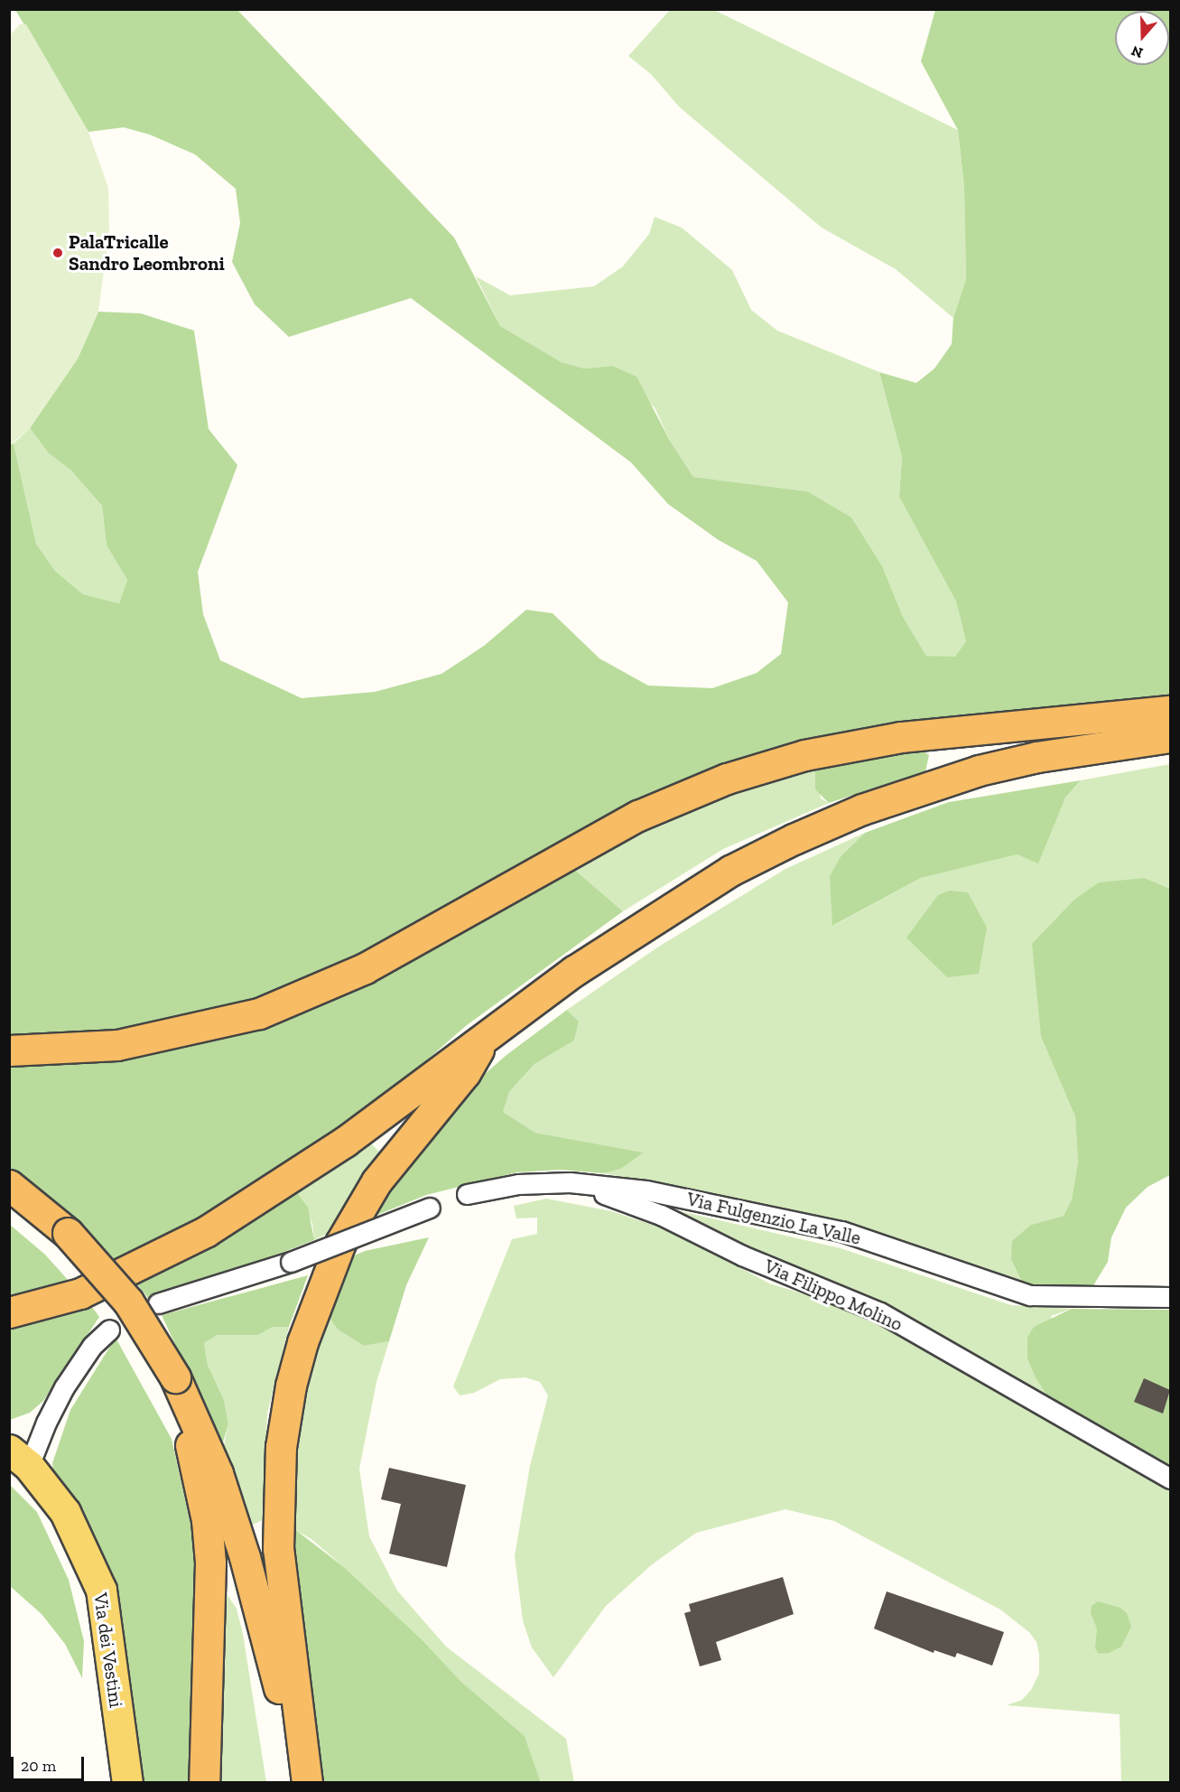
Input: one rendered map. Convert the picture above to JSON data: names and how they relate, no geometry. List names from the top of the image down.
{
  "streets": {
    "main road": ["Via dei Vestini"],
    "street": ["Via Fulgenzio La Valle", "Via Filippo Molino"]
  },
  "crossings": [
    ["Via Fulgenzio La Valle", "Via Filippo Molino"]
  ],
  "places": ["PalaTricalle Sandro Leombroni"],
  "scale_bar": "20 m",
  "north": "bottom"
}
